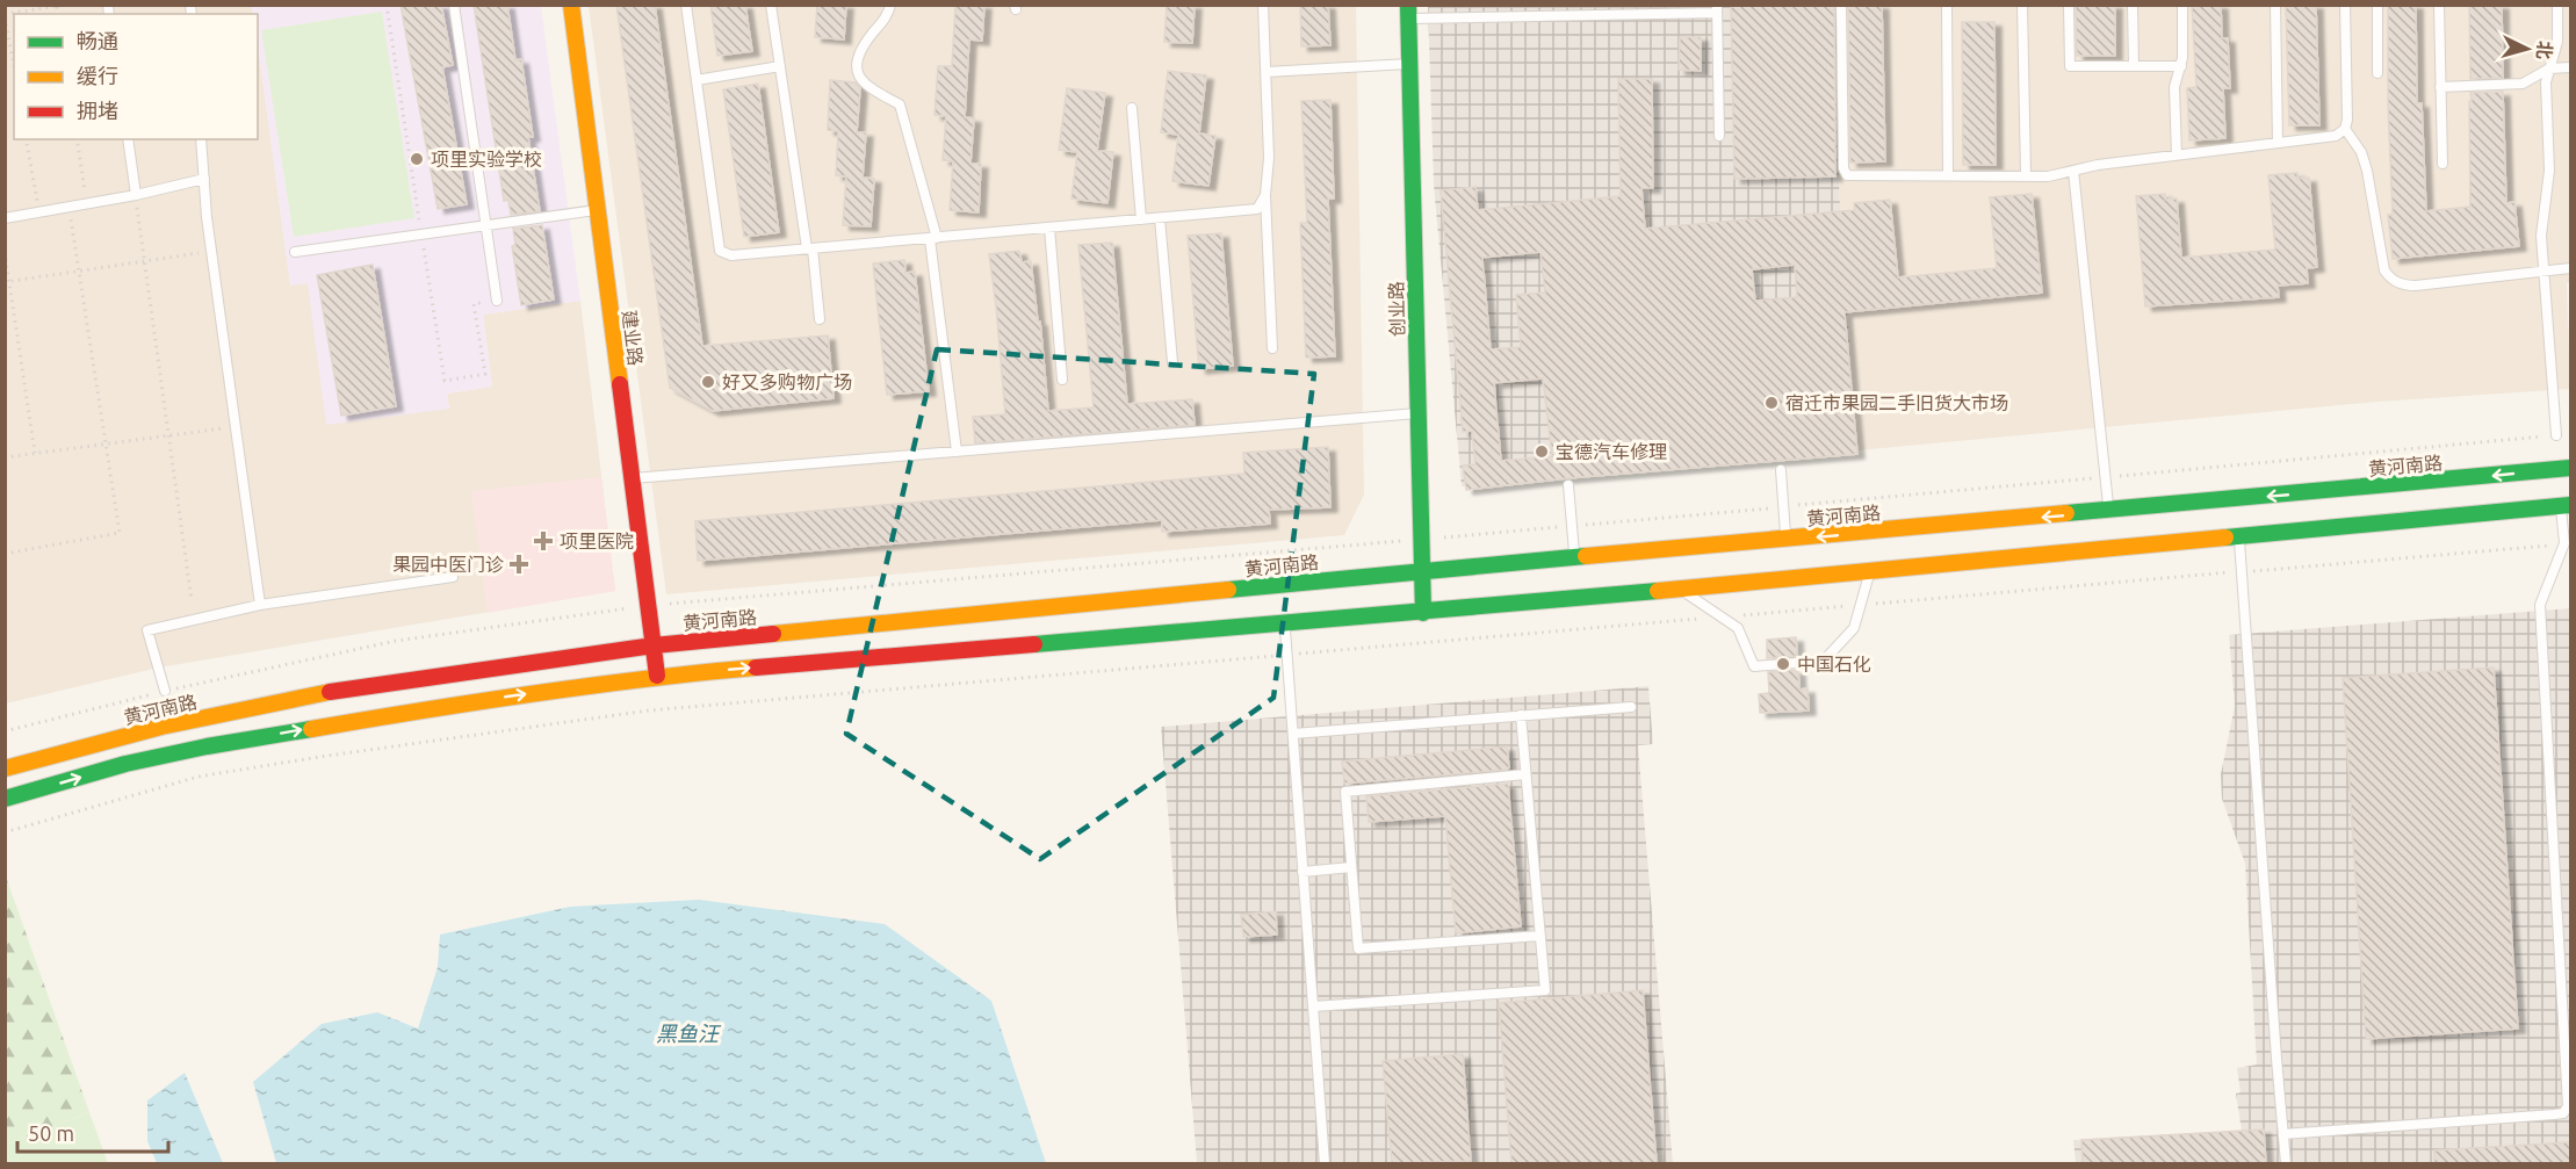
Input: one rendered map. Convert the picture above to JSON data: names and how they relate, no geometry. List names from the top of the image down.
{
  "streets": {
    "main road": ["创业路", "建业路", "黄河南路"]
  },
  "crossings": [
    ["创业路", "黄河南路"],
    ["建业路", "黄河南路"]
  ],
  "water": ["黑鱼汪"],
  "places": {
    "other": [
      "项里实验学校",
      "好又多购物广场",
      "宿迁市果园二手旧货大市场",
      "宝德汽车修理",
      "中国石化"
    ],
    "health": ["项里医院", "果园中医门诊"]
  },
  "legend": ["畅通", "缓行", "拥堵"],
  "scale_bar": "50 m",
  "north": "right"
}
